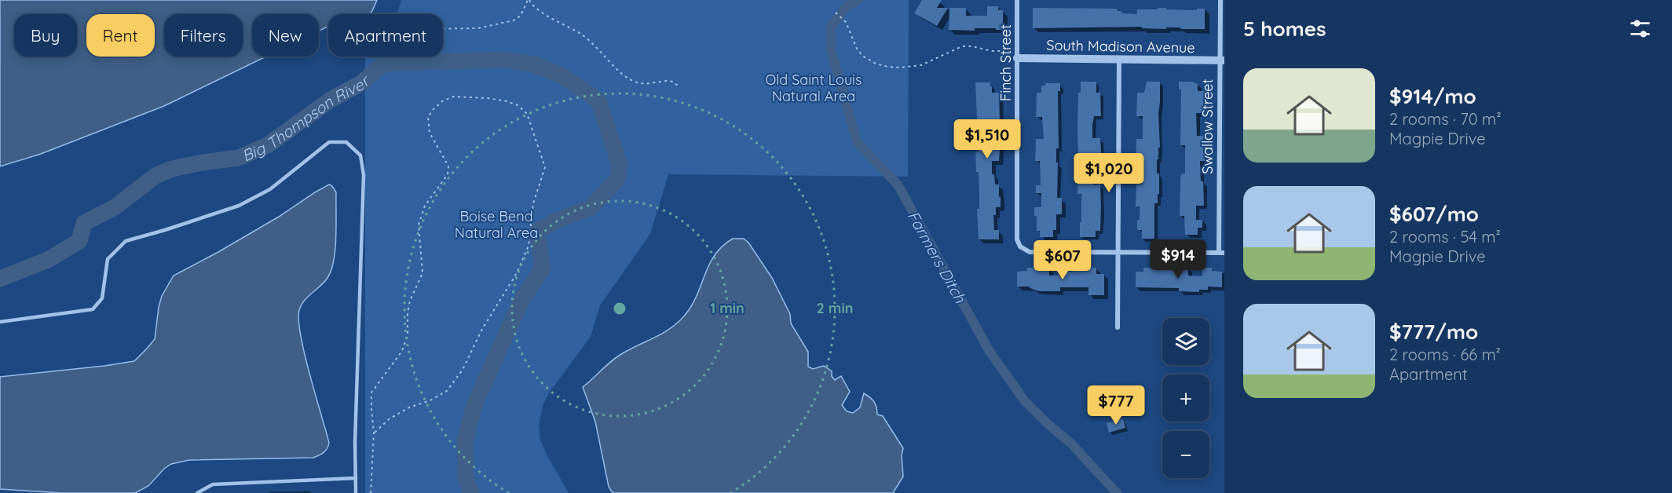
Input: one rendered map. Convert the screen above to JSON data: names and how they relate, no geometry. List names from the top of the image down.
{
  "streets": {
    "street": ["South Madison Avenue", "Finch Street", "Swallow Street"]
  },
  "crossings": [
    ["South Madison Avenue", "Finch Street"],
    ["South Madison Avenue", "Swallow Street"]
  ],
  "water": ["Big Thompson River", "Farmers Ditch"],
  "parks": ["Old Saint Louis Natural Area", "Boise Bend Natural Area"],
  "page": {
    "heading": "5 homes",
    "chip": [
      "Buy",
      "Rent",
      "Filters",
      "New",
      "Apartment"
    ],
    "list": [
      {
        "name": "$914/mo",
        "note": "2 rooms · 70 m² · Magpie Drive"
      },
      {
        "name": "$607/mo",
        "note": "2 rooms · 54 m² · Magpie Drive"
      },
      {
        "name": "$777/mo",
        "note": "2 rooms · 66 m² · Apartment"
      }
    ],
    "price": [
      "$1,510",
      "$1,020",
      "$914",
      "$607",
      "$777"
    ],
    "map_buttons": ["+", "−"]
  },
  "rings": ["1 min", "2 min"]
}
